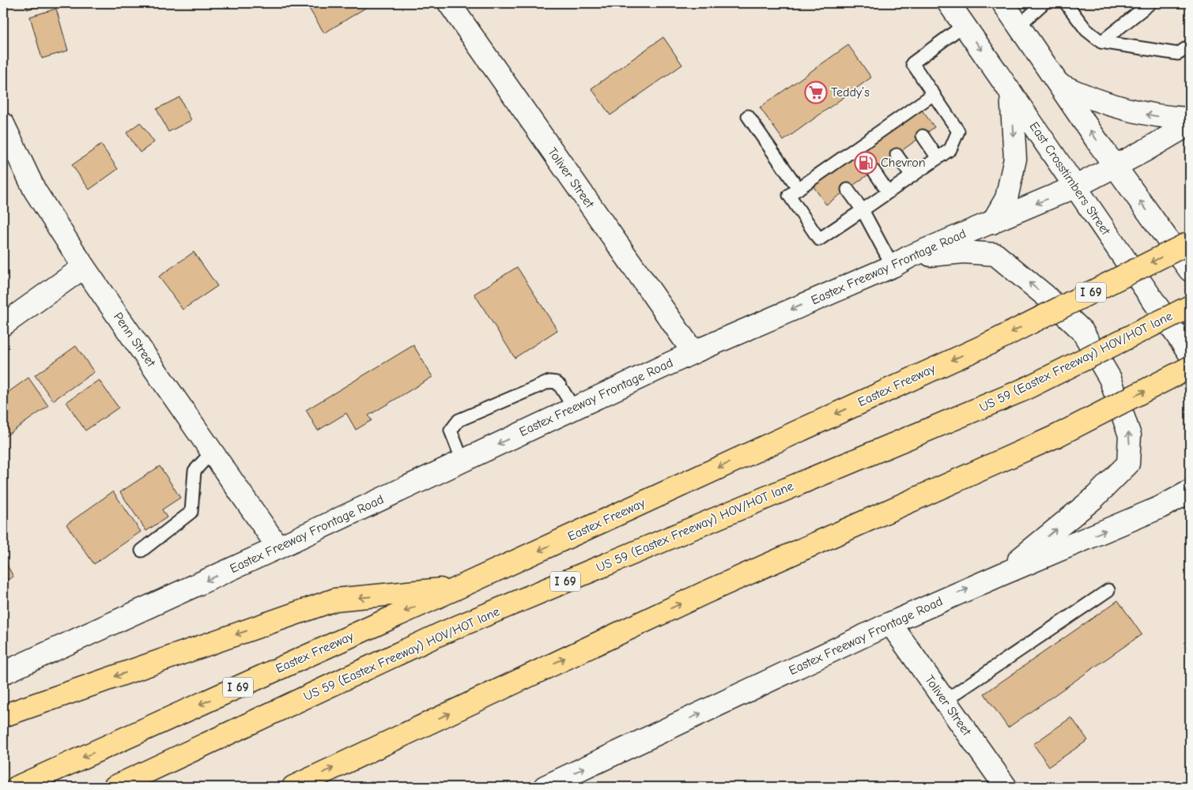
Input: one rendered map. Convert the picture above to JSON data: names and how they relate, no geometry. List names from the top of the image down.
{
  "streets": {
    "highway": ["I 69", "US 59 (Eastex Freeway) HOV/HOT lane", "Eastex Freeway"],
    "main road": [
      "Toliver Street",
      "East Crosstimbers Street",
      "Eastex Freeway Frontage Road",
      "Penn Street"
    ]
  },
  "crossings": [
    ["Toliver Street", "Eastex Freeway Frontage Road"],
    ["East Crosstimbers Street", "Eastex Freeway Frontage Road"],
    ["Eastex Freeway Frontage Road", "Penn Street"]
  ],
  "places": {
    "supermarket": ["Teddy’s"],
    "fuel station": ["Chevron"]
  }
}
